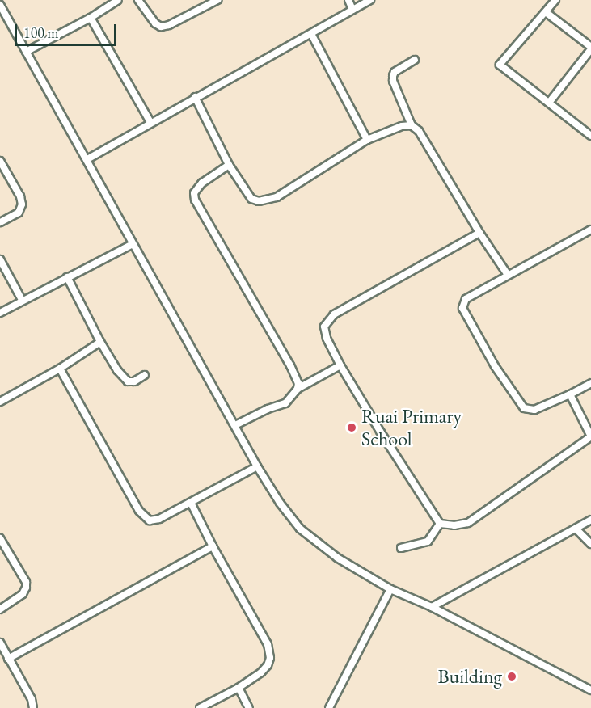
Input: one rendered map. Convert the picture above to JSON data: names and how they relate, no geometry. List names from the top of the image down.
{
  "places": ["Ruai Primary School", "Building"],
  "scale_bar": "100 m"
}
